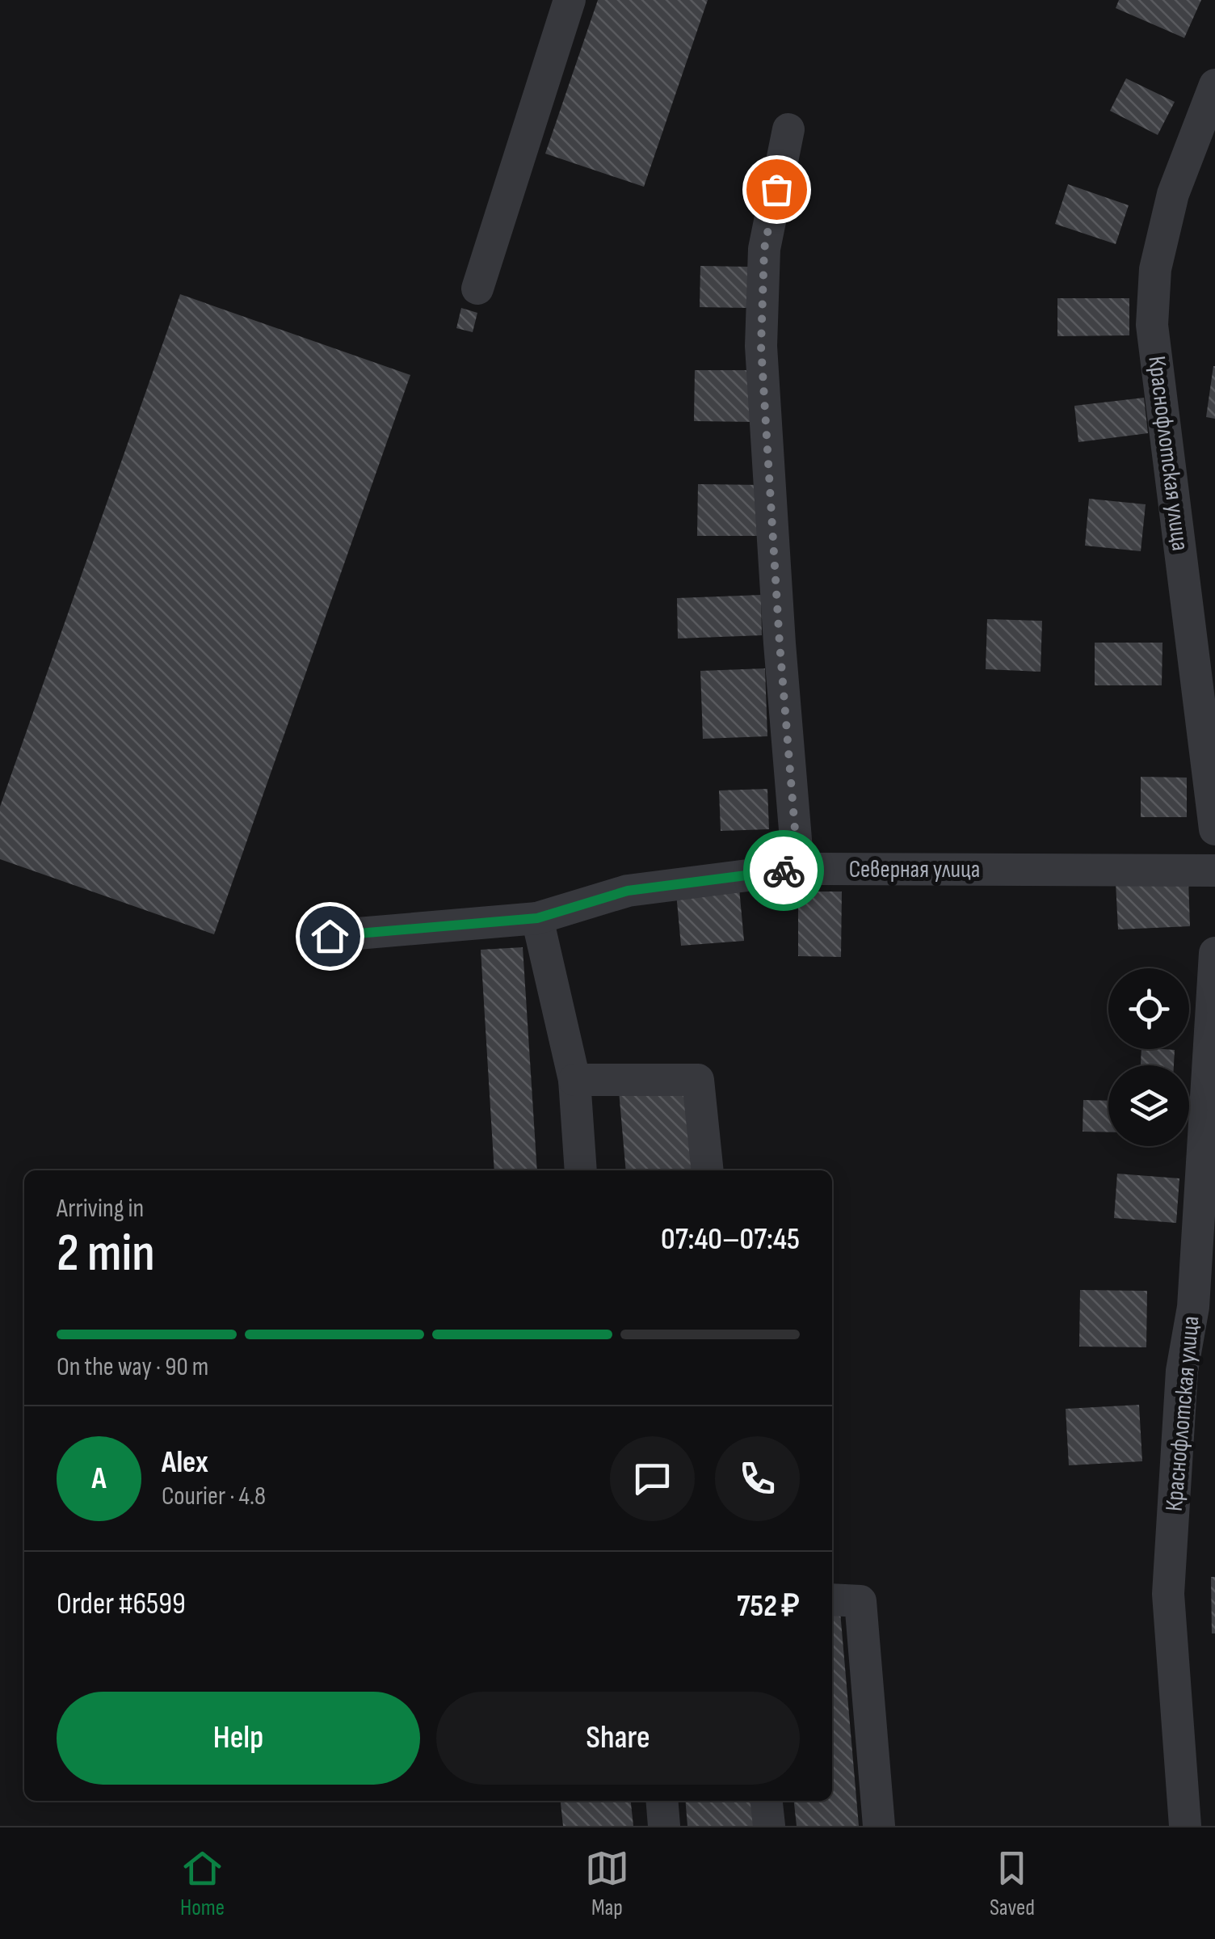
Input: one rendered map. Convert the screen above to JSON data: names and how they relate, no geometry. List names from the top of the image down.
{
  "streets": {
    "street": ["Краснофлотская улица", "Северная улица"]
  },
  "page": {
    "heading": ["2 min", "Arriving in", "07:40–07:45"],
    "panel": [
      "Alex",
      "Courier · 4.8",
      "Order #6599",
      "752 ₽"
    ],
    "bar": "On the way · 90 m",
    "round": "A",
    "buttons": ["Help", "Share"],
    "tabs": ["Home", "Map", "Saved"]
  }
}
